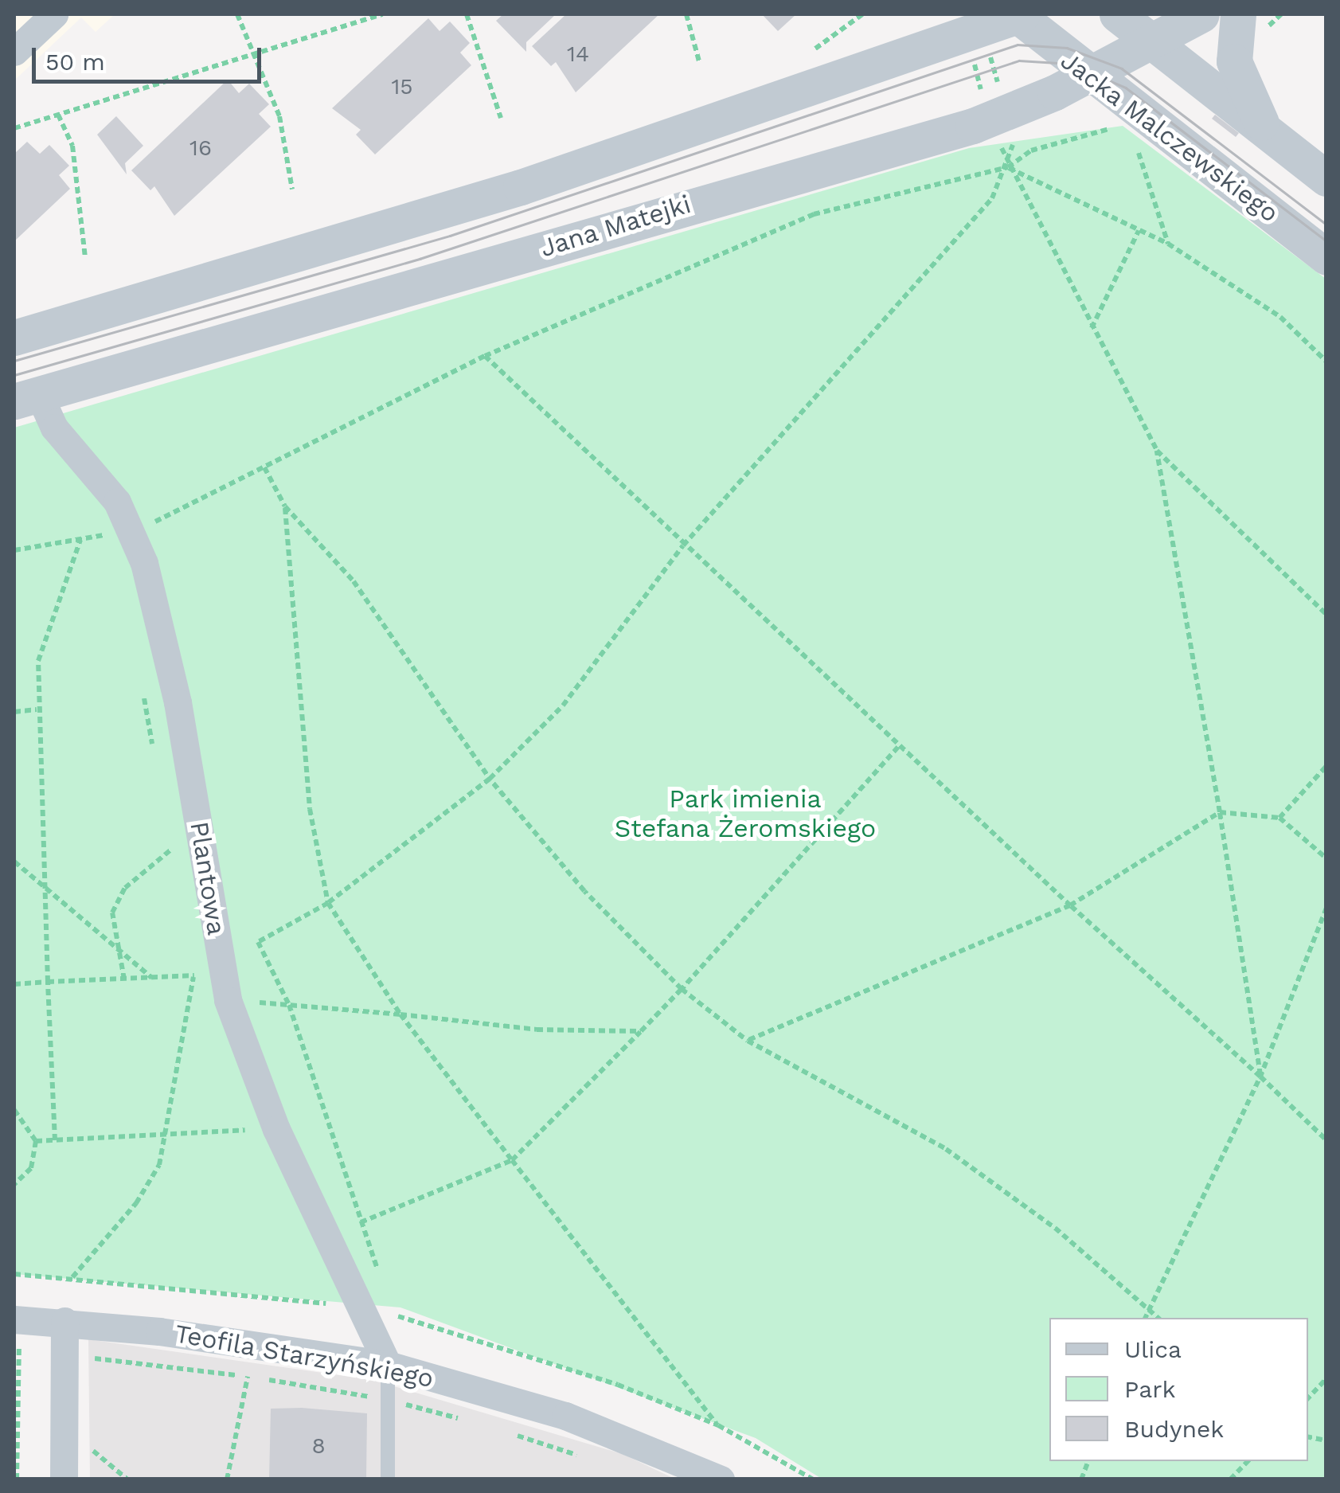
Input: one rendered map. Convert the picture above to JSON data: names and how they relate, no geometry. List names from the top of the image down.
{
  "streets": {
    "street": [
      "Jacka Malczewskiego",
      "Jana Matejki",
      "Plantowa",
      "Teofila Starzyńskiego"
    ]
  },
  "crossings": [
    ["Jacka Malczewskiego", "Jana Matejki"],
    ["Jana Matejki", "Plantowa"],
    ["Plantowa", "Teofila Starzyńskiego"]
  ],
  "parks": ["Park imienia Stefana Żeromskiego"],
  "house_numbers": [
    "14",
    "15",
    "16",
    "8"
  ],
  "legend": ["Ulica", "Park", "Budynek"],
  "scale_bar": "50 m"
}
